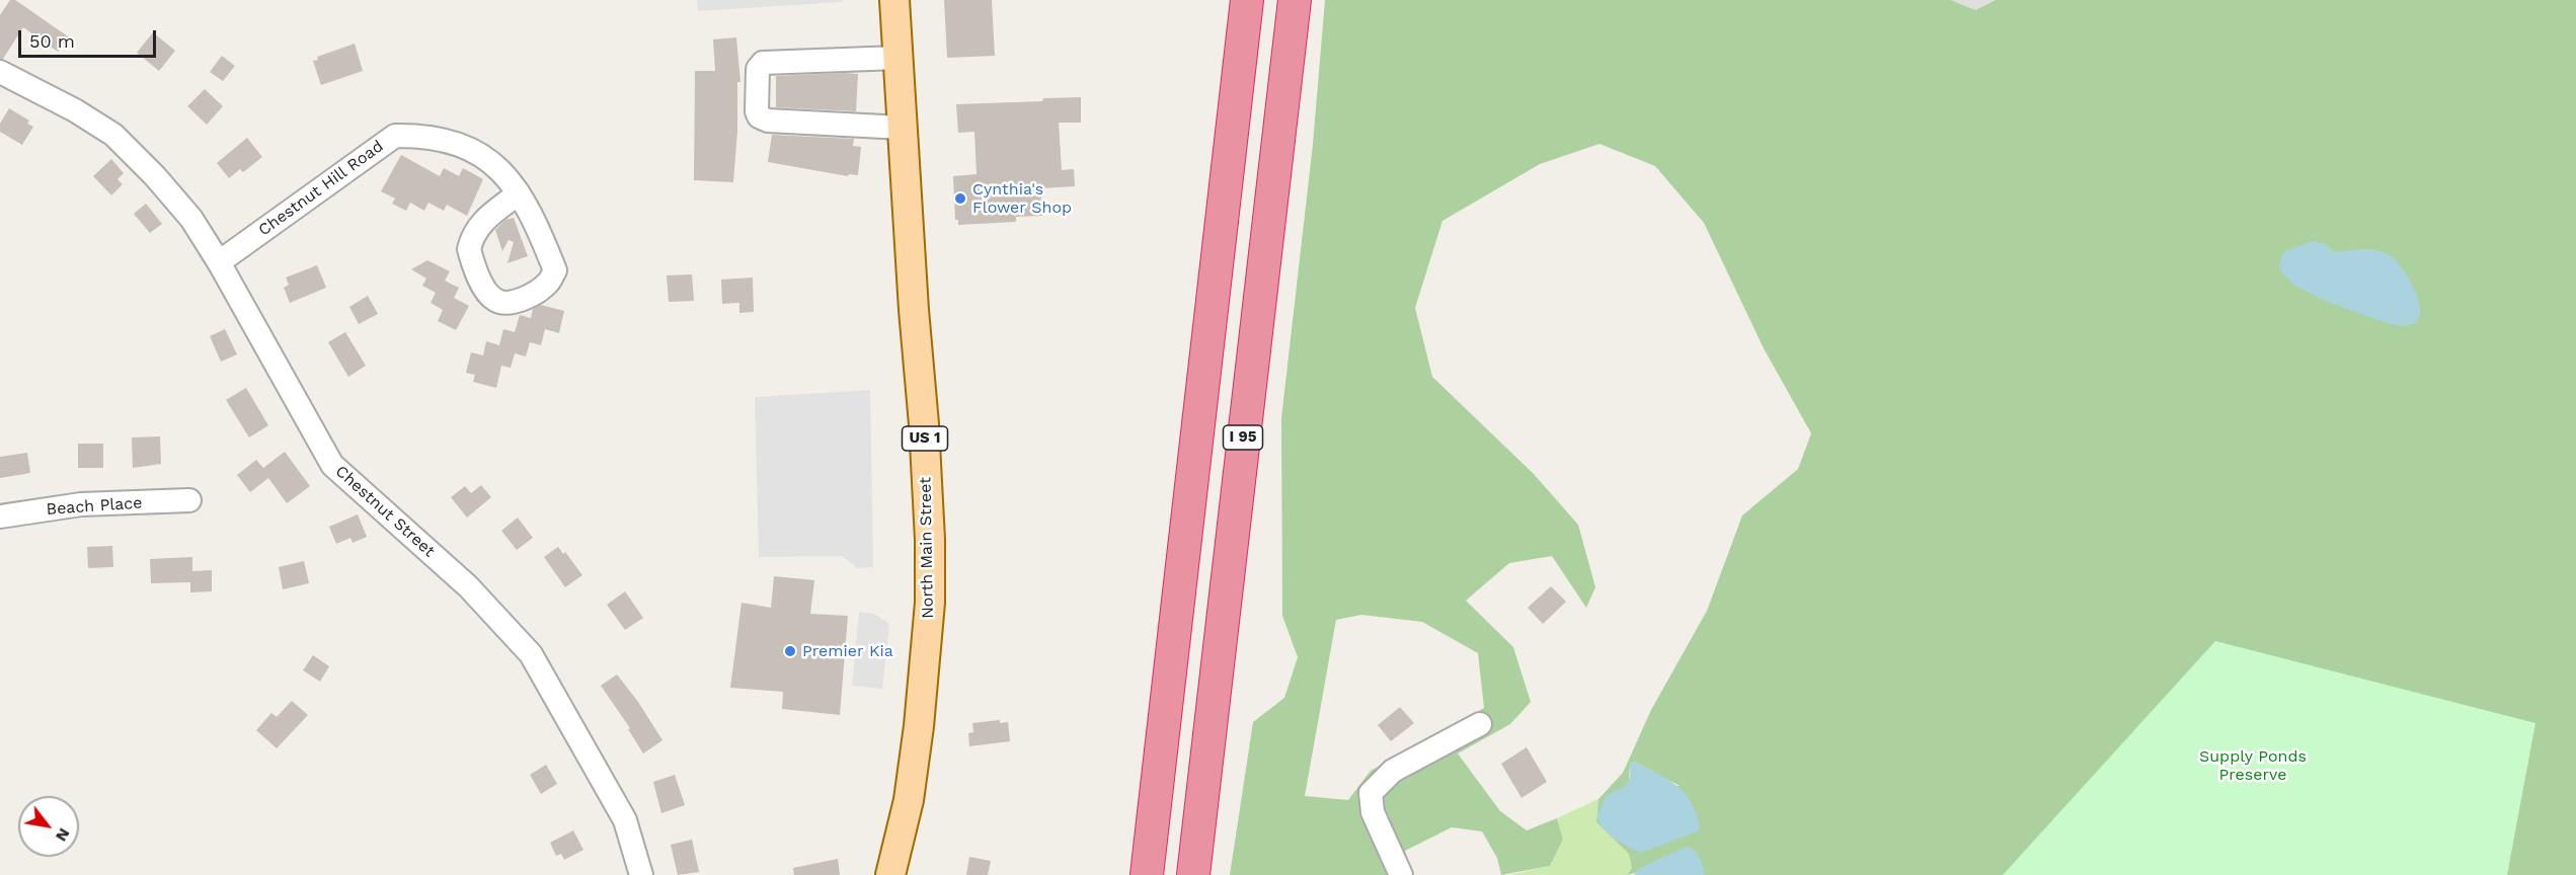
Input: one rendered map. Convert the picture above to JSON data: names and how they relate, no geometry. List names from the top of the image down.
{
  "streets": {
    "highway": ["I 95"],
    "main road": ["US 1", "North Main Street"],
    "street": ["Chestnut Hill Road", "Beach Place", "Chestnut Street"]
  },
  "crossings": [
    ["Chestnut Hill Road", "Chestnut Street"]
  ],
  "parks": ["Supply Ponds Preserve"],
  "places": ["Cynthia's Flower Shop", "Premier Kia"],
  "scale_bar": "50 m",
  "north": "bottom right"
}
